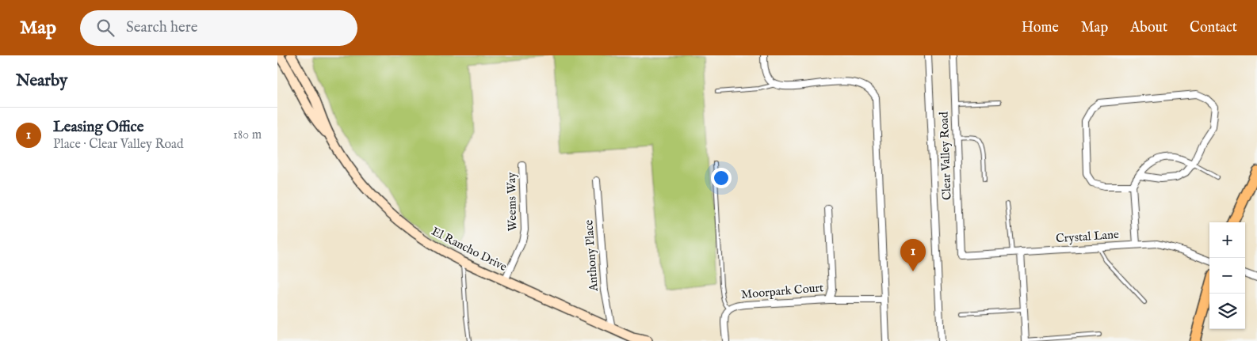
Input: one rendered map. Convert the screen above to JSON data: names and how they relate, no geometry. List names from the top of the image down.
{
  "streets": {
    "main road": ["El Rancho Drive"],
    "street": [
      "Clear Valley Road",
      "Weems Way",
      "Crystal Lane",
      "Anthony Place",
      "Moorpark Court"
    ]
  },
  "crossings": [
    ["Clear Valley Road", "Crystal Lane"],
    ["Weems Way", "El Rancho Drive"],
    ["El Rancho Drive", "Anthony Place"]
  ],
  "page": {
    "header": "Map",
    "search": "Search here",
    "nav": [
      "Home",
      "Map",
      "About",
      "Contact"
    ],
    "heading": "Nearby",
    "list": [
      {
        "mark": "1",
        "name": "Leasing Office",
        "note": "Place · Clear Valley Road",
        "value": "180 m"
      }
    ],
    "map_buttons": ["+", "−"],
    "pins": "1"
  }
}
